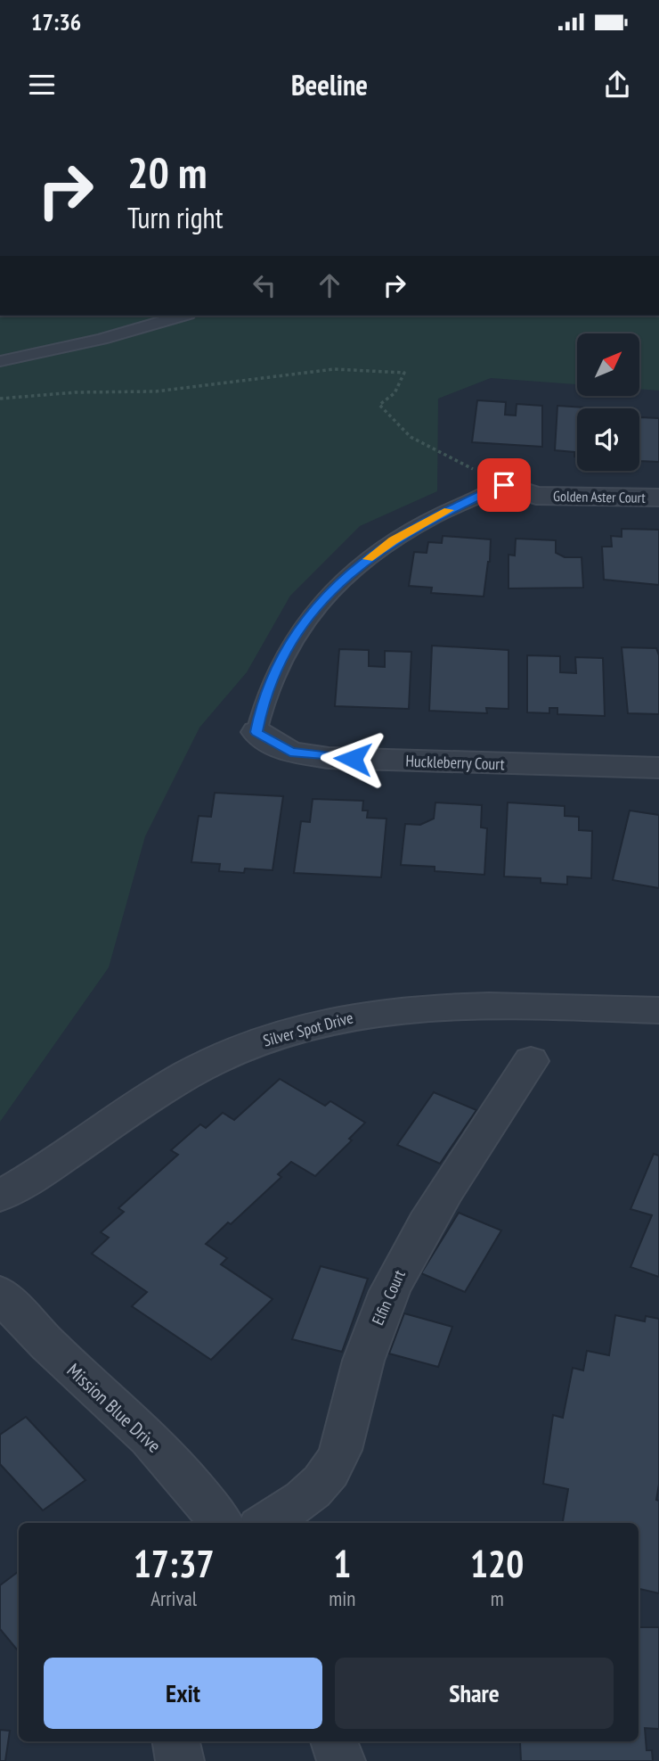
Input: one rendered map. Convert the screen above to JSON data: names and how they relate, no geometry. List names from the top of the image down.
{
  "streets": {
    "street": [
      "Golden Aster Court",
      "Huckleberry Court",
      "Silver Spot Drive",
      "Elfin Court",
      "Mission Blue Drive"
    ]
  },
  "north": "top right",
  "page": {
    "status": "17:36",
    "header": "Beeline",
    "turn": ["20 m", "Turn right"],
    "eta": [
      "17:37",
      "Arrival",
      "1",
      "min",
      "120",
      "m"
    ],
    "buttons": ["Exit", "Share"]
  }
}
